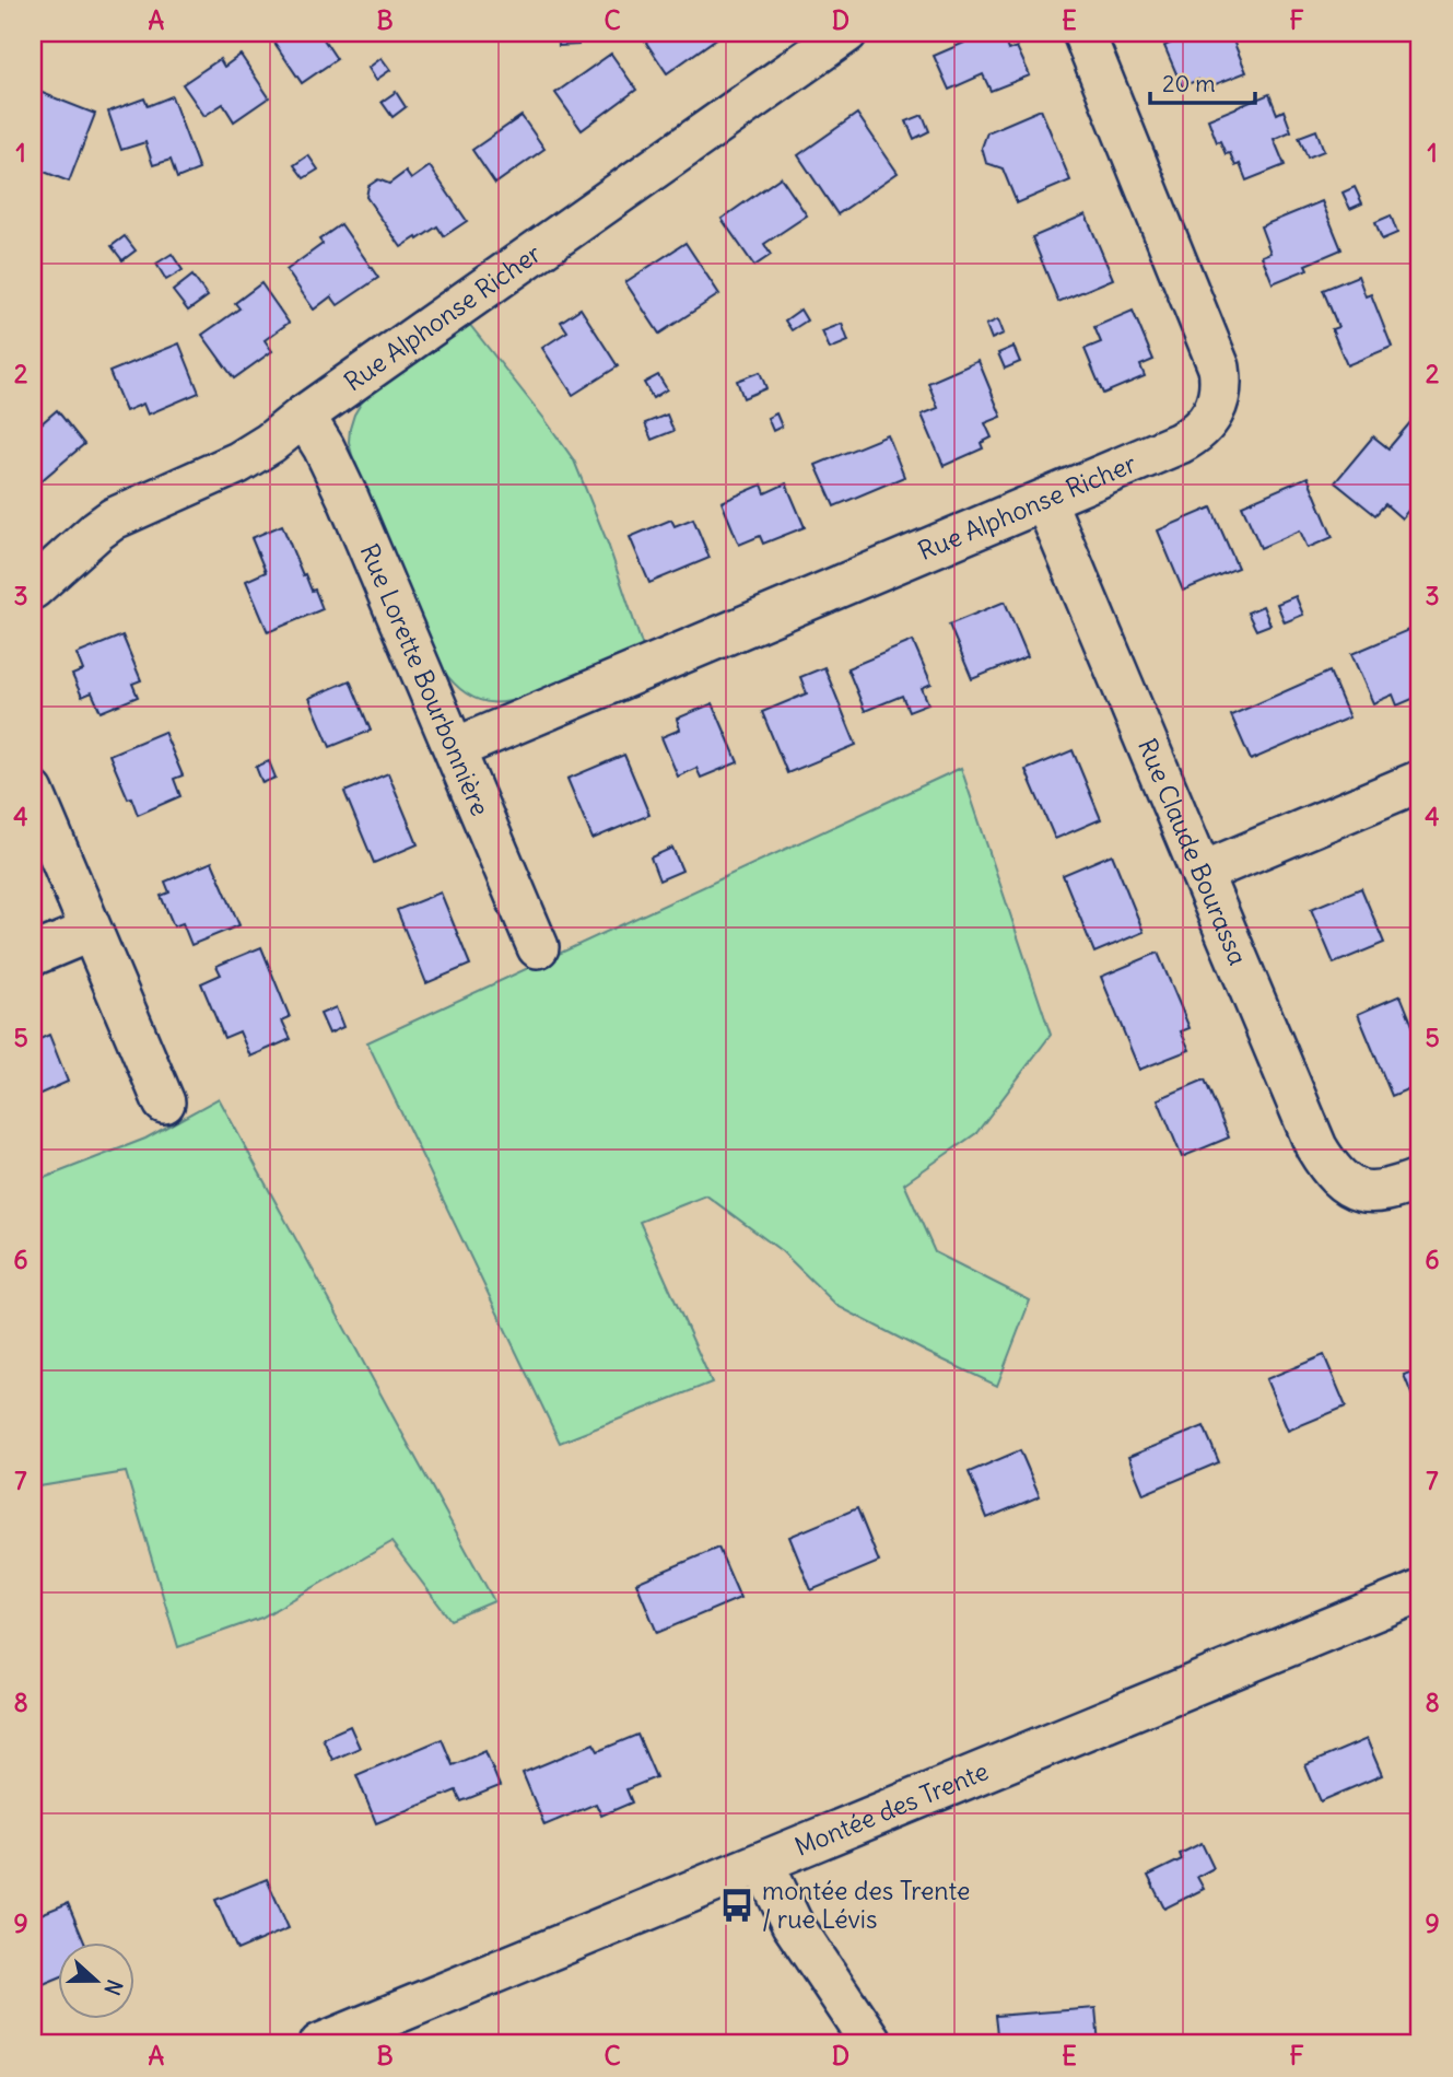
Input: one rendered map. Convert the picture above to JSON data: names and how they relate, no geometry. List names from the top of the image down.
{
  "streets": {
    "street": [
      "Rue Alphonse Richer",
      "Rue Lorette Bourbonnière",
      "Rue Claude Bourassa",
      "Montée des Trente"
    ]
  },
  "crossings": [
    ["Rue Alphonse Richer", "Rue Lorette Bourbonnière"],
    ["Rue Alphonse Richer", "Rue Claude Bourassa"]
  ],
  "places": {
    "bus stop": ["montée des Trente / rue Lévis"]
  },
  "scale_bar": "20 m",
  "north": "right",
  "grid": {
    "columns": [
      "A",
      "B",
      "C",
      "D",
      "E",
      "F"
    ],
    "rows": [
      "1",
      "2",
      "3",
      "4",
      "5",
      "6",
      "7",
      "8",
      "9"
    ]
  }
}
